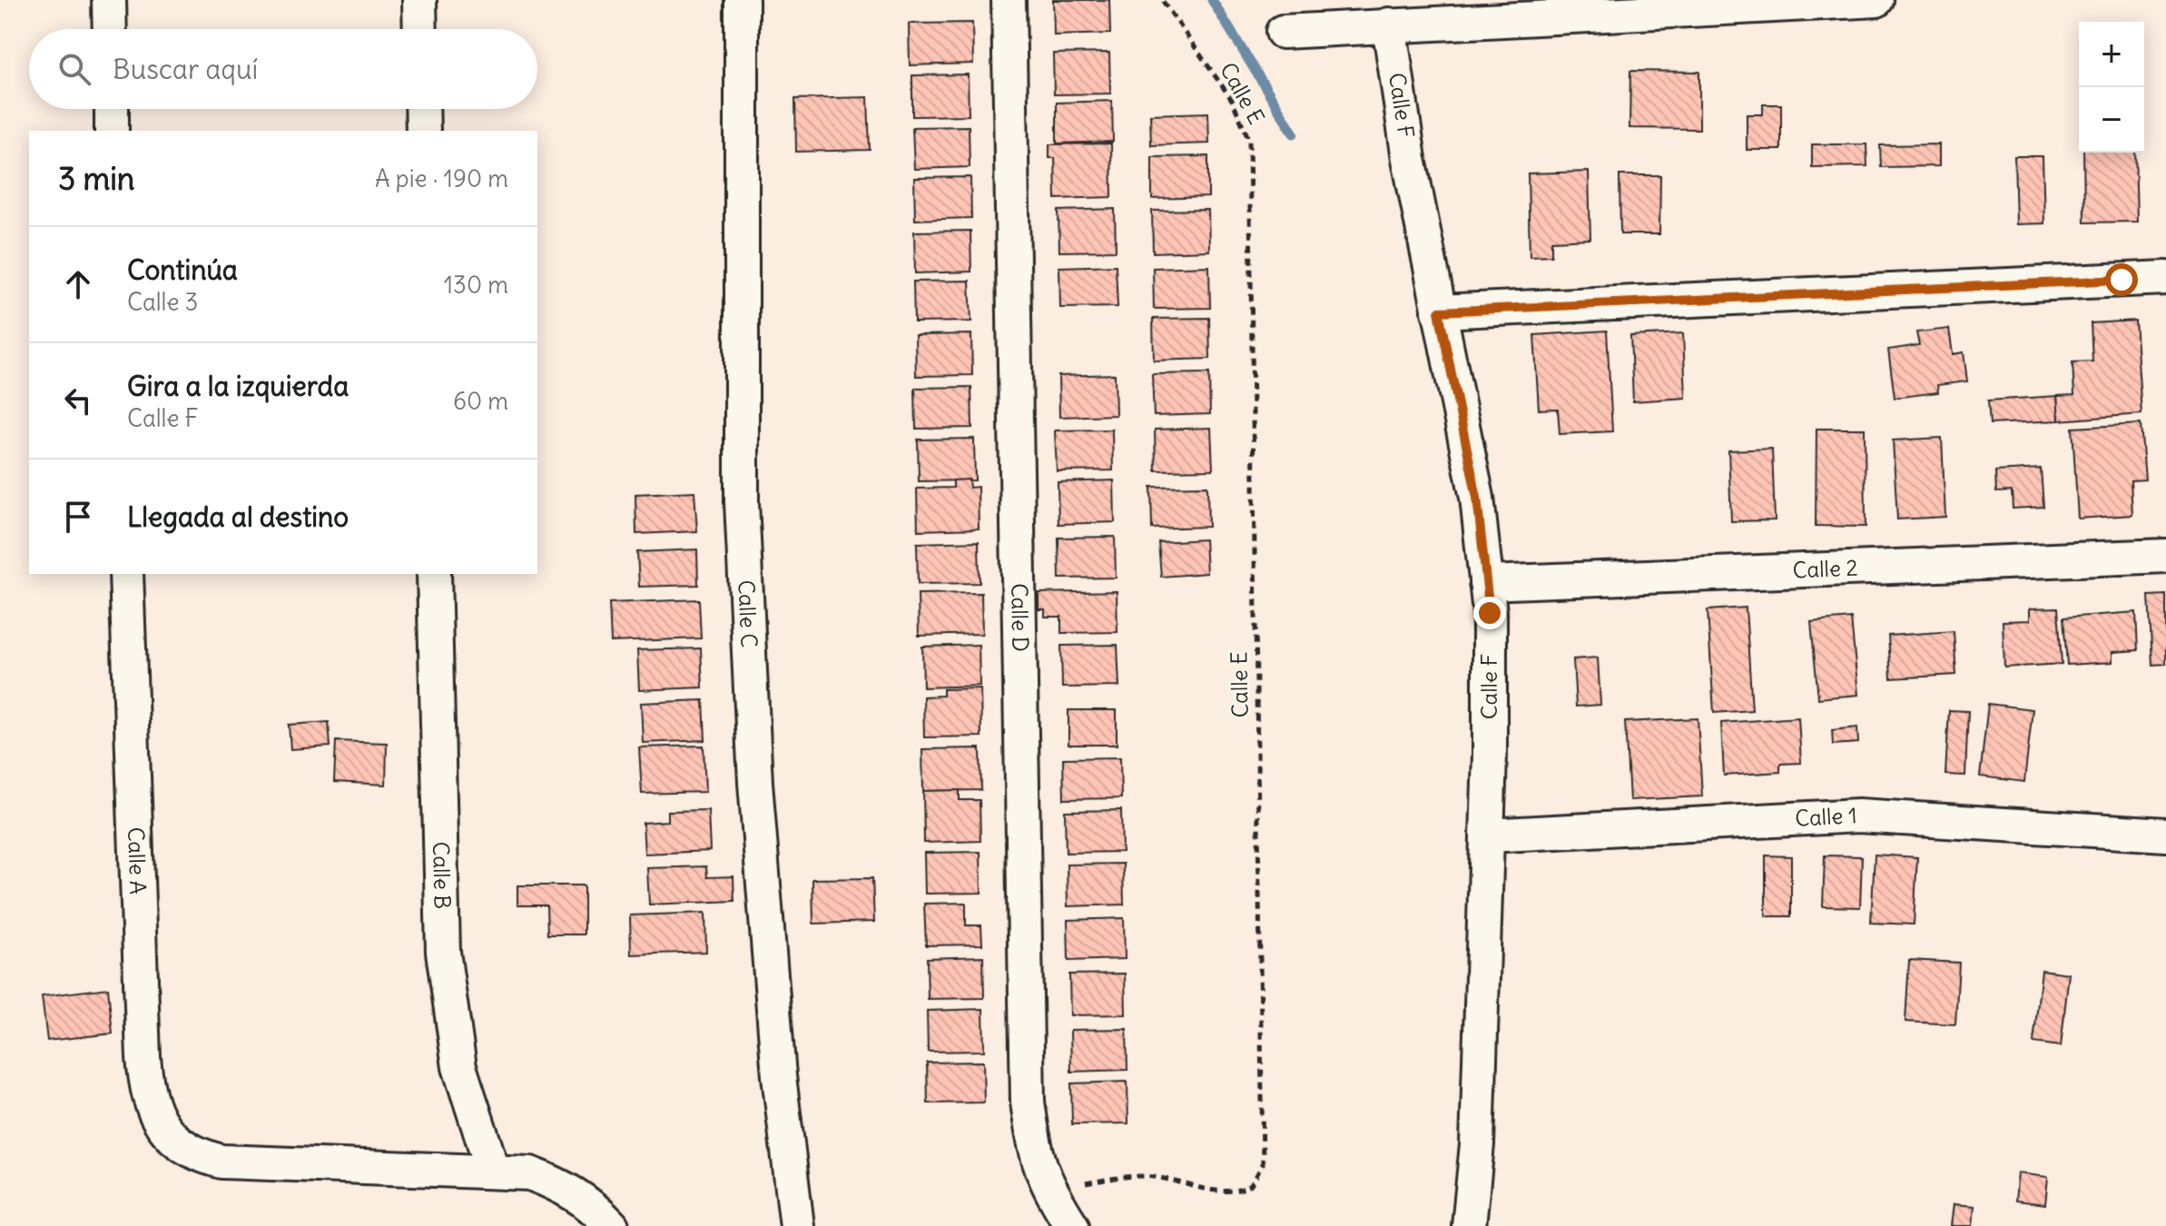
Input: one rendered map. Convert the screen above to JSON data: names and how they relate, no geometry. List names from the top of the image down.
{
  "streets": {
    "street": [
      "Calle F",
      "Calle 2",
      "Calle C",
      "Calle D",
      "Calle 1",
      "Calle A",
      "Calle B"
    ],
    "path": ["Calle E"]
  },
  "crossings": [
    ["Calle E", "Calle D"],
    ["Calle F", "Calle 2"],
    ["Calle F", "Calle 1"],
    ["Calle A", "Calle B"]
  ],
  "page": {
    "map_buttons": ["+", "−"],
    "search": "Buscar aquí",
    "heading": ["3 min", "A pie · 190 m"],
    "list": [
      ["Continúa", "Calle 3", "130 m"],
      ["Gira a la izquierda", "Calle F", "60 m"],
      "Llegada al destino"
    ]
  }
}
